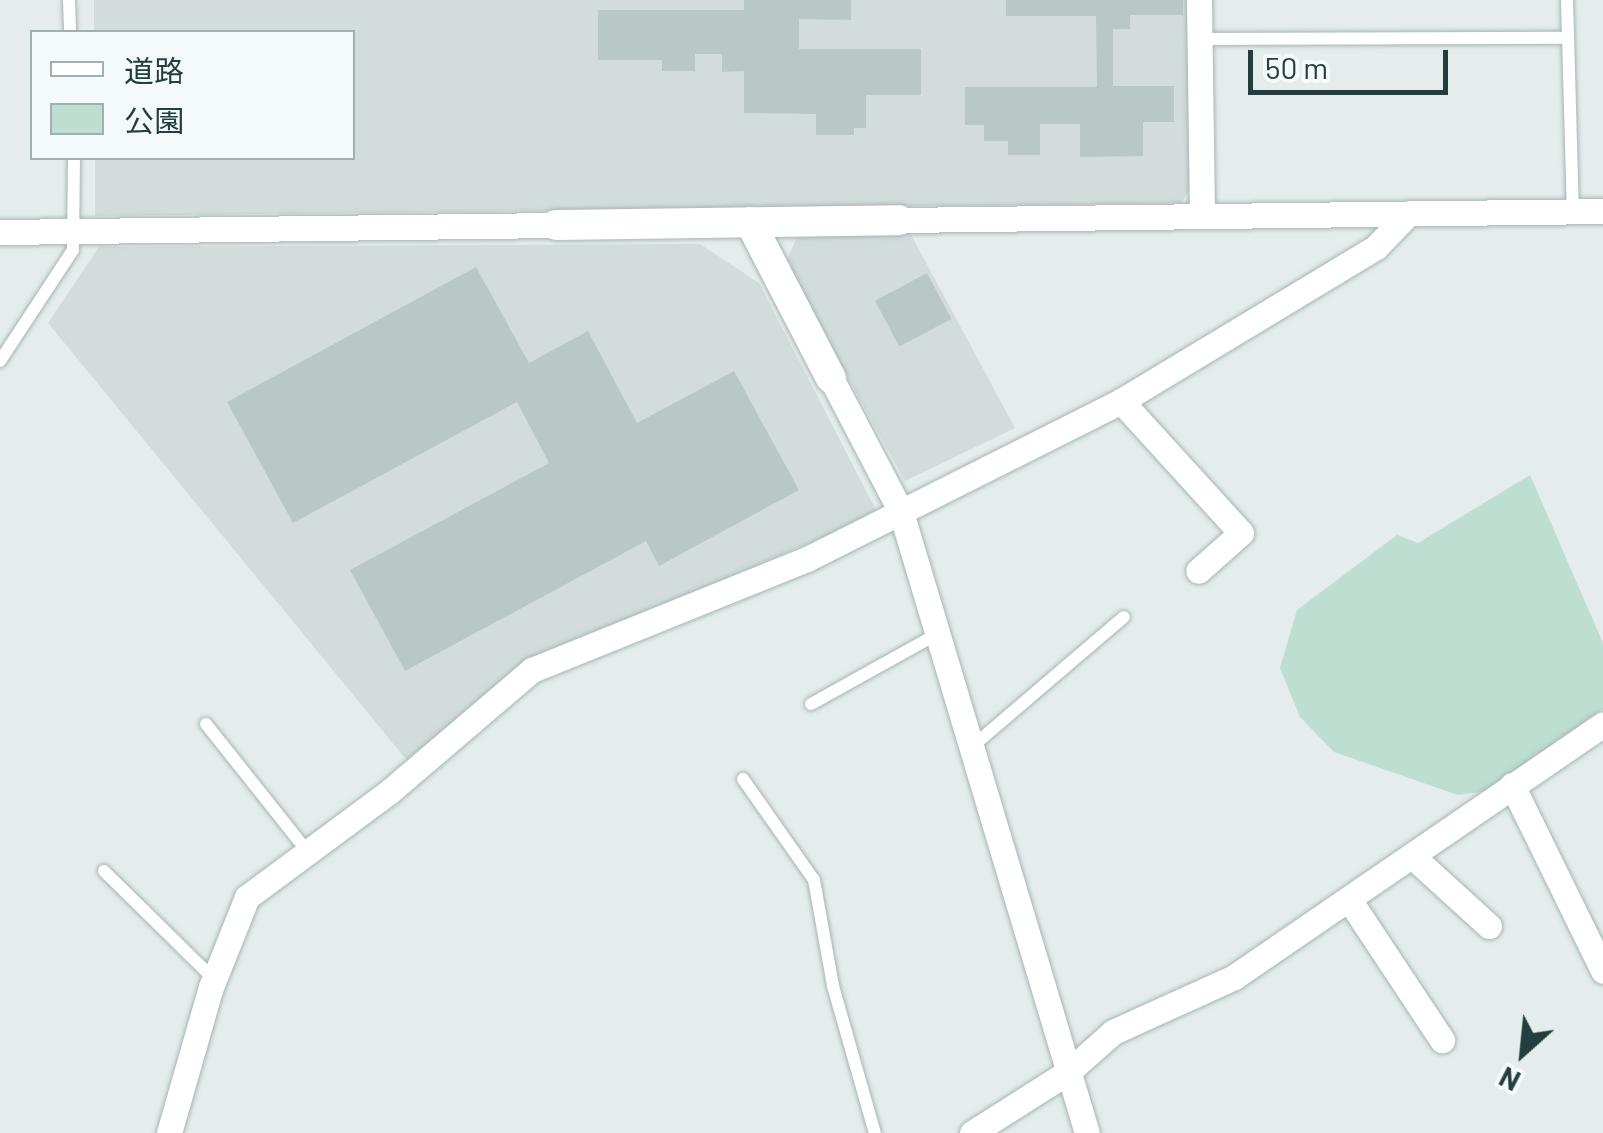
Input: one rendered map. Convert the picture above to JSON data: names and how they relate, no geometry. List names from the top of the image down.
{
  "legend": ["道路", "公園"],
  "scale_bar": "50 m",
  "north": "bottom left"
}
